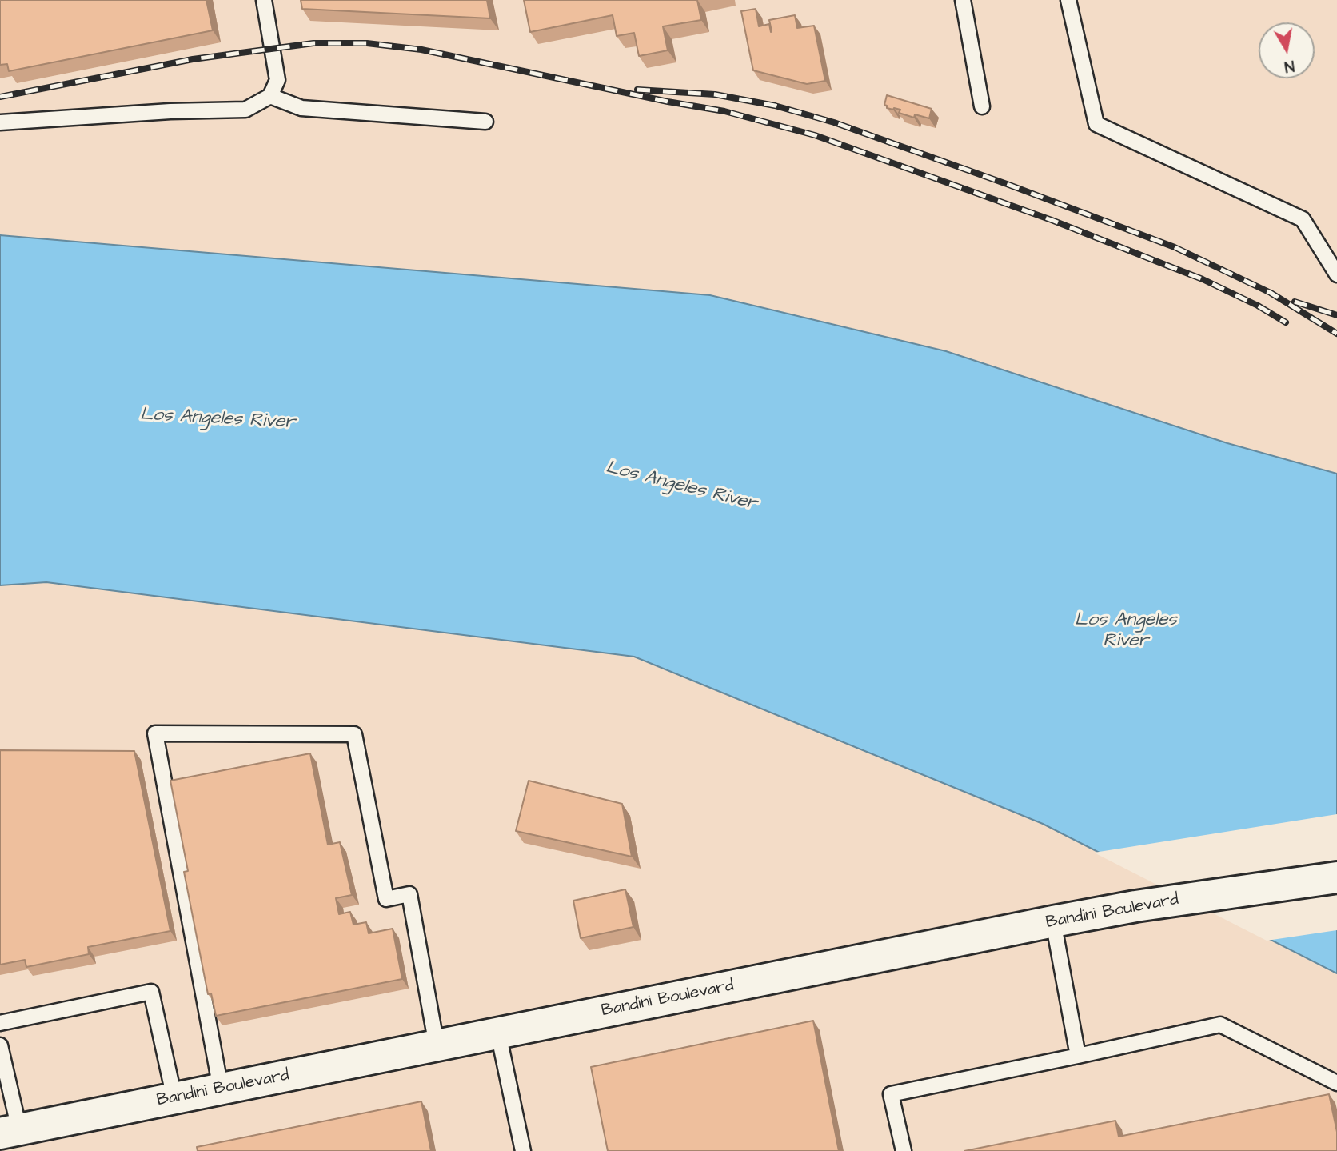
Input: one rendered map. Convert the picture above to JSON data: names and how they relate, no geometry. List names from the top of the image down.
{
  "streets": {
    "main road": ["Bandini Boulevard"]
  },
  "water": ["Los Angeles River"],
  "north": "bottom"
}
